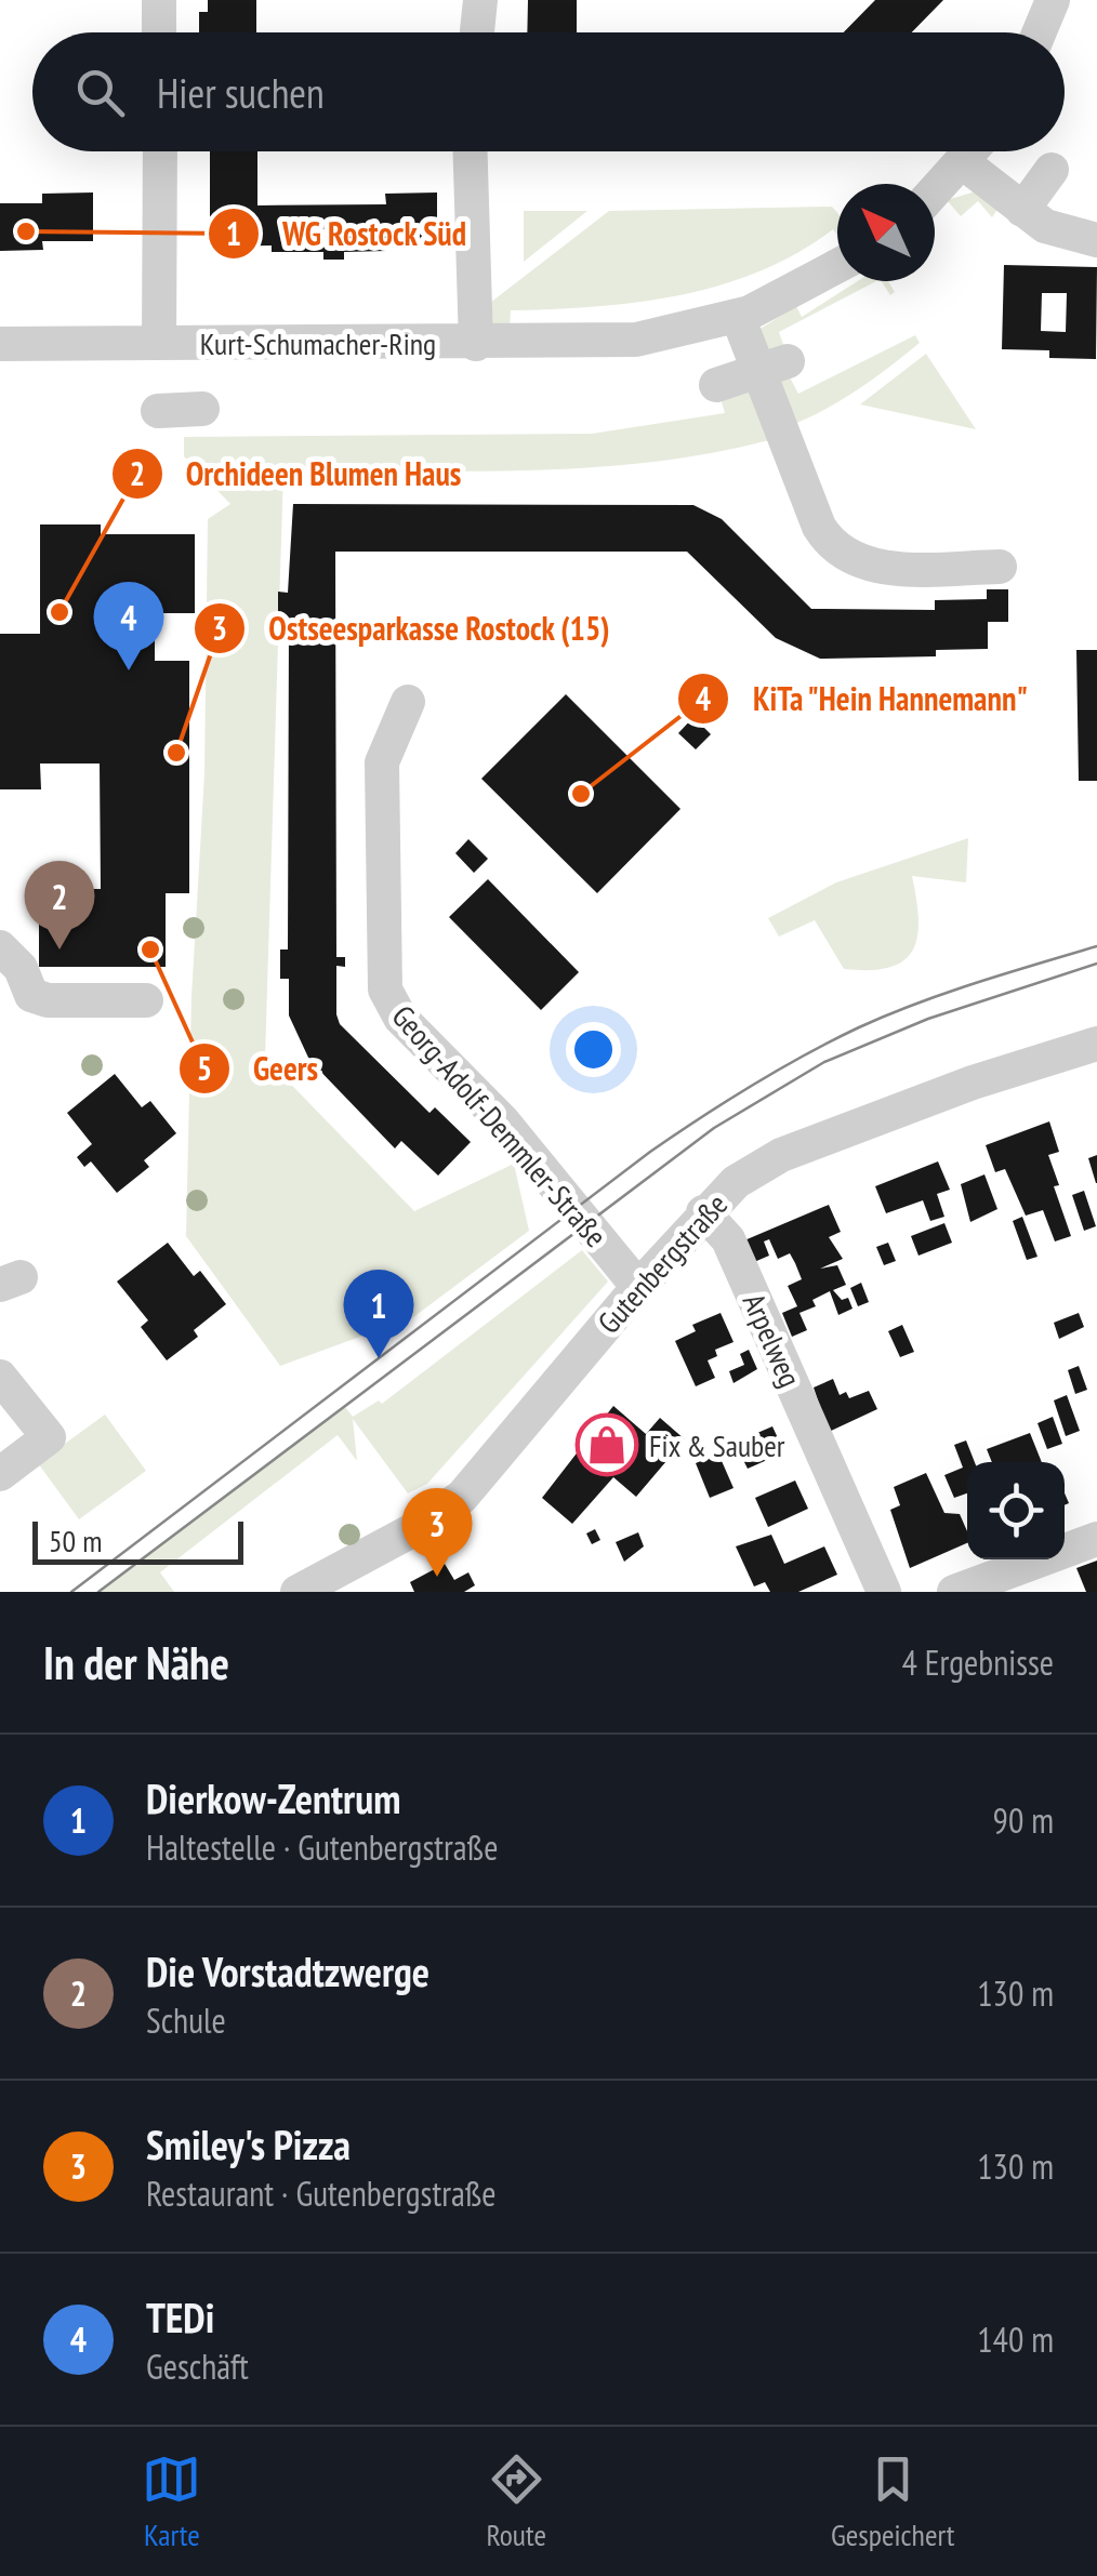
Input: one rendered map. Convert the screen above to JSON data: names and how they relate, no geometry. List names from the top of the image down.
{
  "streets": {
    "street": [
      "Kurt-Schumacher-Ring",
      "Georg-Adolf-Demmler-Straße",
      "Gutenbergstraße",
      "Arpelweg"
    ]
  },
  "crossings": [
    ["Georg-Adolf-Demmler-Straße", "Gutenbergstraße"],
    ["Gutenbergstraße", "Arpelweg"]
  ],
  "places": {
    "other": [
      "WG Rostock Süd",
      "Orchideen Blumen Haus",
      "Ostseesparkasse Rostock (15)",
      "KiTa \"Hein Hannemann\"",
      "Geers"
    ],
    "shop": ["Fix & Sauber"]
  },
  "scale_bar": "50 m",
  "north": "top left",
  "page": {
    "search": "Hier suchen",
    "pins": [
      "4",
      "2",
      "1",
      "3"
    ],
    "scale": "50 m",
    "heading": ["In der Nähe", "4 Ergebnisse"],
    "list": [
      {
        "mark": "1",
        "name": "Dierkow-Zentrum",
        "note": "Haltestelle · Gutenbergstraße",
        "value": "90 m"
      },
      {
        "mark": "2",
        "name": "Die Vorstadtzwerge",
        "note": "Schule",
        "value": "130 m"
      },
      {
        "mark": "3",
        "name": "Smiley's Pizza",
        "note": "Restaurant · Gutenbergstraße",
        "value": "130 m"
      },
      {
        "mark": "4",
        "name": "TEDi",
        "note": "Geschäft",
        "value": "140 m"
      }
    ],
    "nav": ["Karte", "Route", "Gespeichert"]
  }
}
